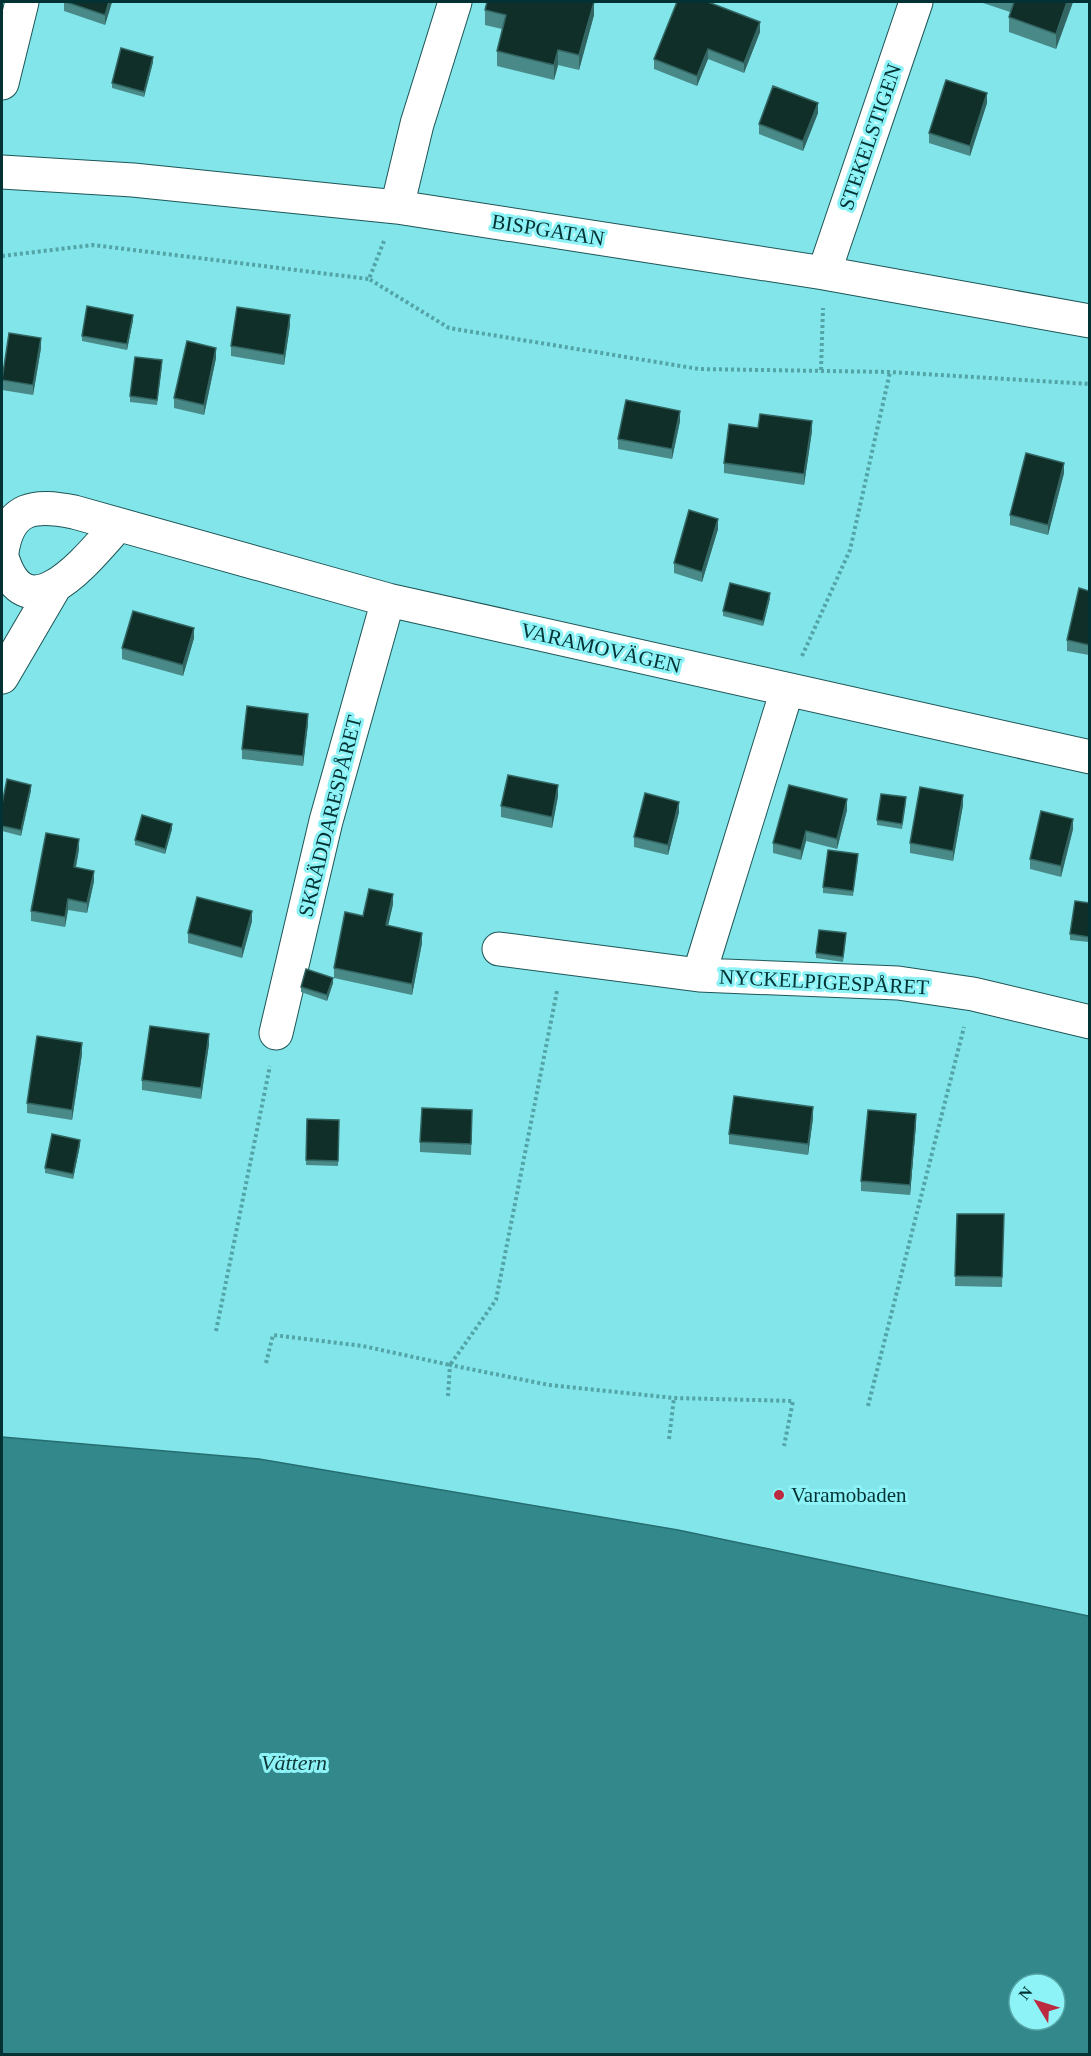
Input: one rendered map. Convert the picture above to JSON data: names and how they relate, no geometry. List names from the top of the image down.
{
  "streets": {
    "street": [
      "STEKELSTIGEN",
      "BISPGATAN",
      "VARAMOVÄGEN",
      "SKRÄDDARESPÅRET",
      "NYCKELPIGESPÅRET"
    ]
  },
  "crossings": [
    ["STEKELSTIGEN", "BISPGATAN"],
    ["VARAMOVÄGEN", "SKRÄDDARESPÅRET"],
    ["VARAMOVÄGEN", "NYCKELPIGESPÅRET"]
  ],
  "water": ["Vättern"],
  "places": ["Varamobaden"],
  "north": "top left"
}
